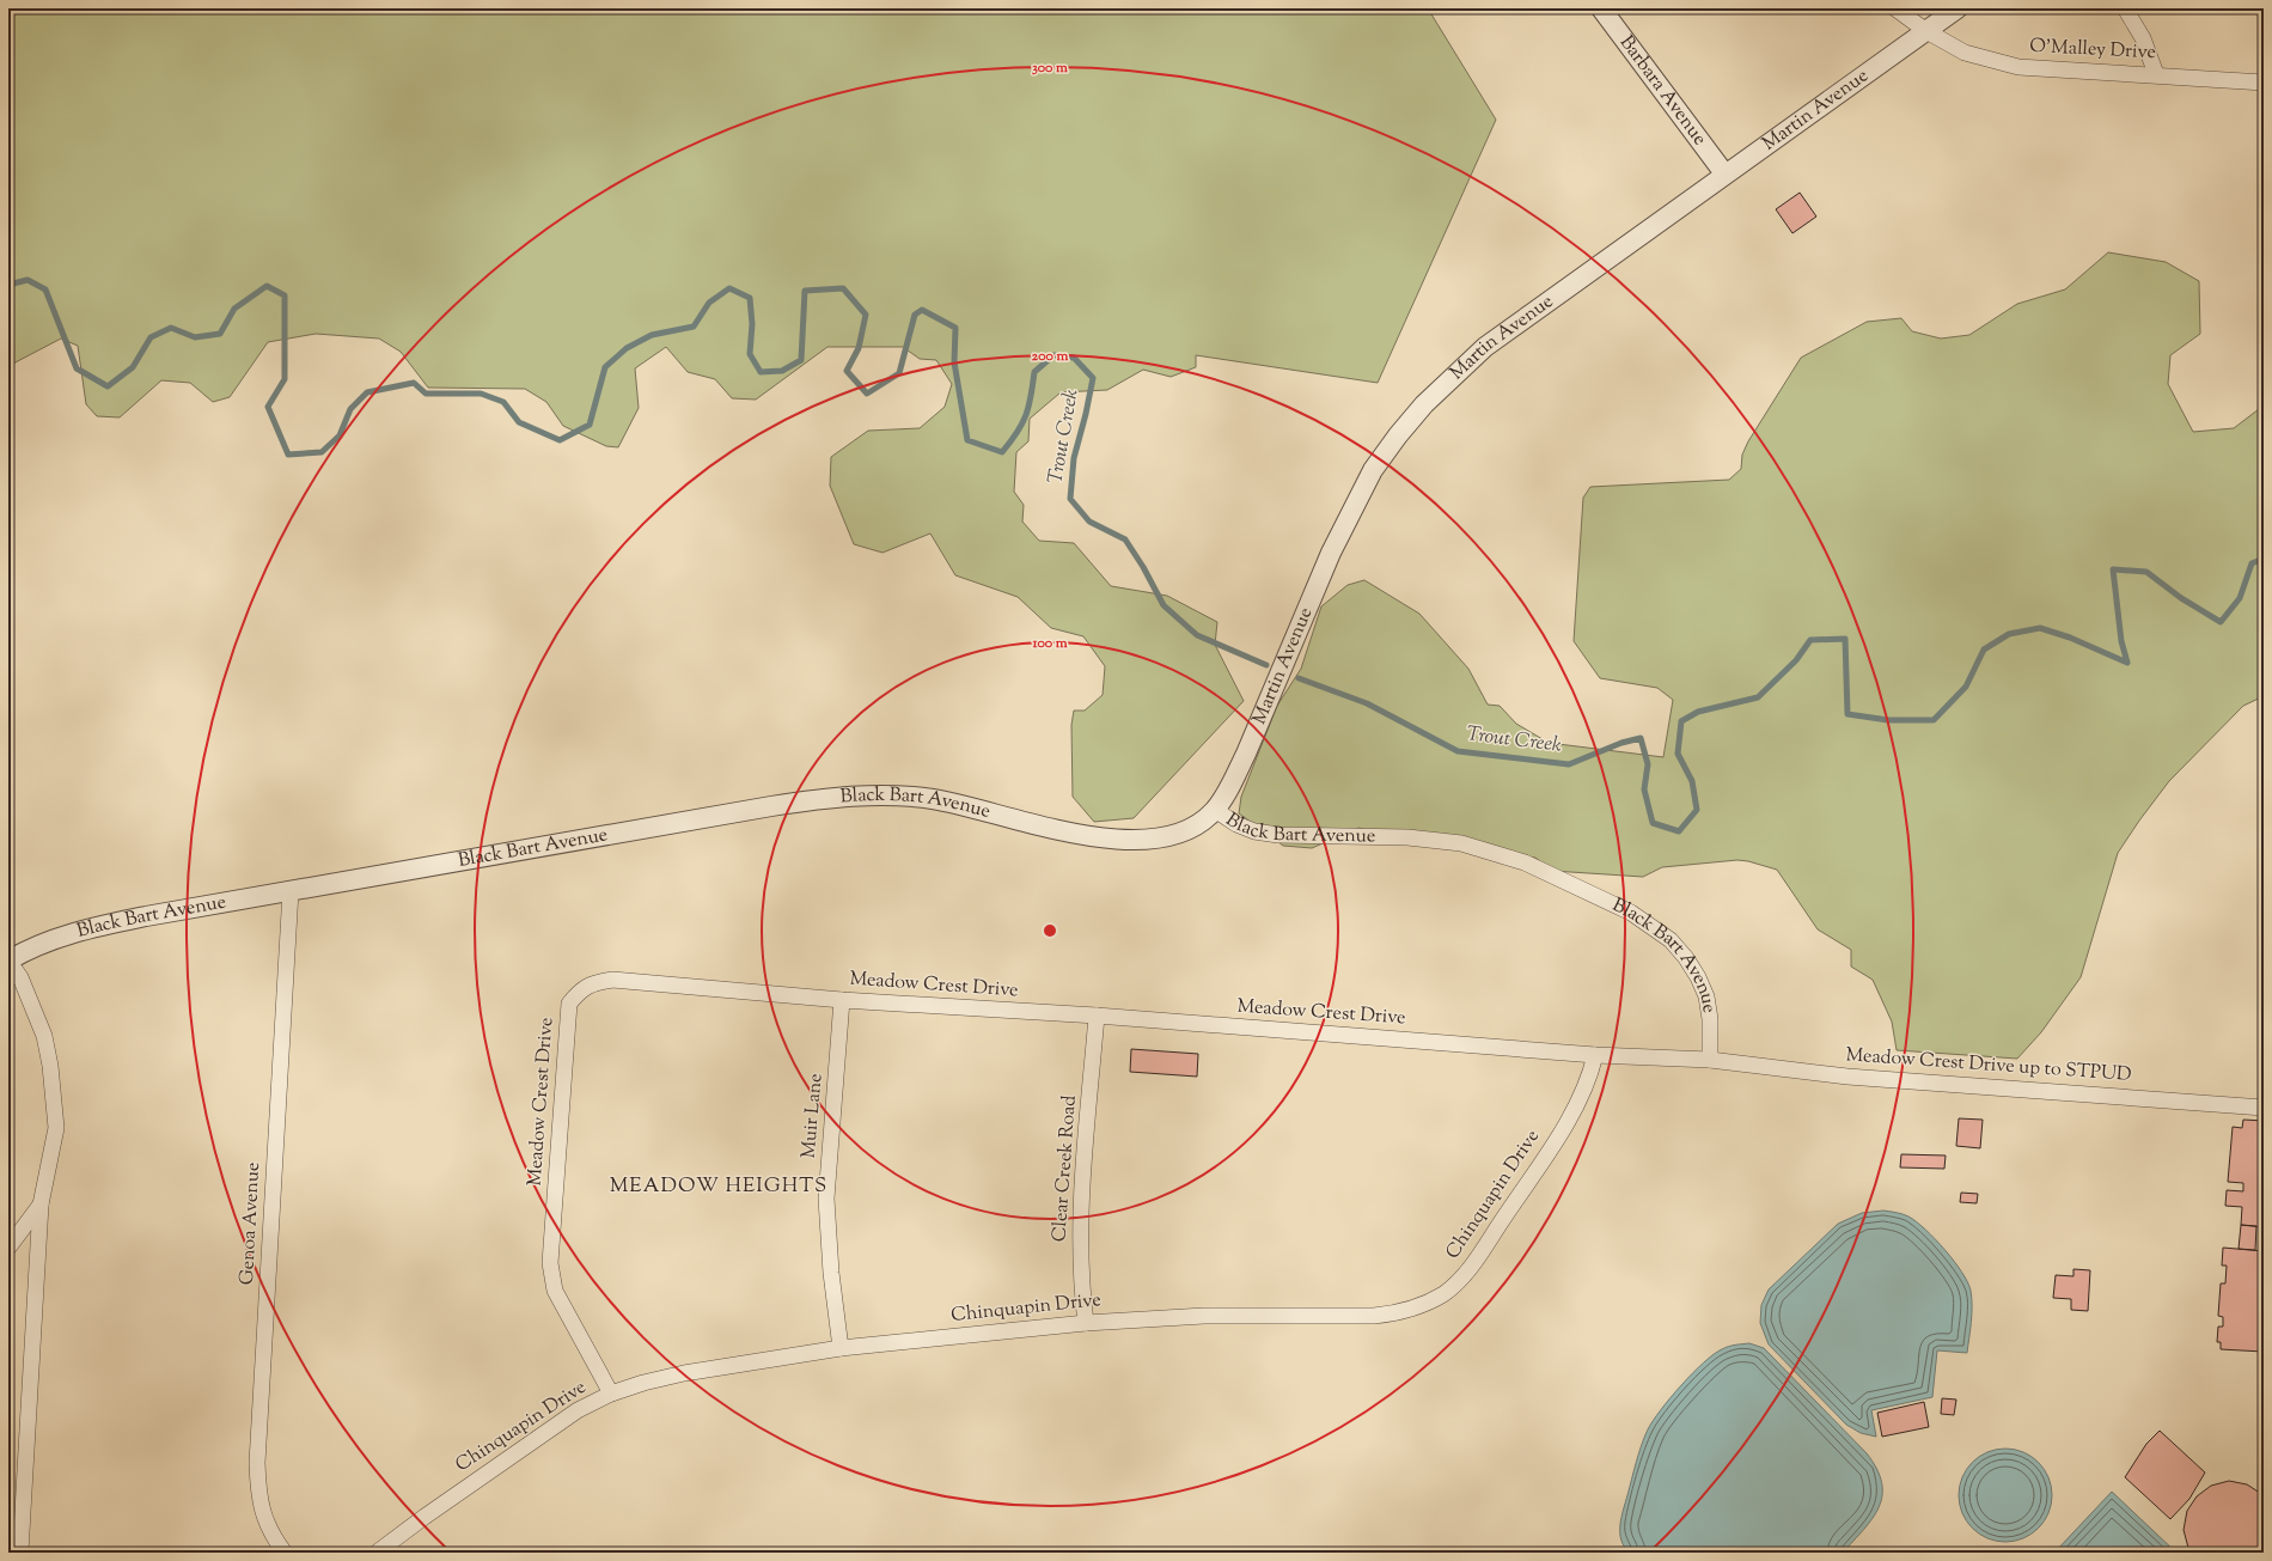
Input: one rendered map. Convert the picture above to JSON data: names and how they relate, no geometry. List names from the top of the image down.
{
  "streets": {
    "street": [
      "O'Malley Drive",
      "Barbara Avenue",
      "Martin Avenue",
      "Black Bart Avenue",
      "Meadow Crest Drive",
      "Meadow Crest Drive up to STPUD",
      "Muir Lane",
      "Clear Creek Road",
      "Chinquapin Drive",
      "Genoa Avenue"
    ]
  },
  "crossings": [
    ["O'Malley Drive", "Martin Avenue"],
    ["Barbara Avenue", "Martin Avenue"],
    ["Martin Avenue", "Black Bart Avenue"],
    ["Black Bart Avenue", "Meadow Crest Drive"],
    ["Black Bart Avenue", "Meadow Crest Drive up to STPUD"],
    ["Black Bart Avenue", "Genoa Avenue"],
    ["Meadow Crest Drive", "Meadow Crest Drive up to STPUD"],
    ["Meadow Crest Drive", "Muir Lane"],
    ["Meadow Crest Drive", "Clear Creek Road"],
    ["Meadow Crest Drive", "Chinquapin Drive"],
    ["Muir Lane", "Chinquapin Drive"],
    ["Clear Creek Road", "Chinquapin Drive"]
  ],
  "districts": ["MEADOW HEIGHTS"],
  "water": ["Trout Creek"],
  "rings": ["300 m", "200 m", "100 m"]
}
